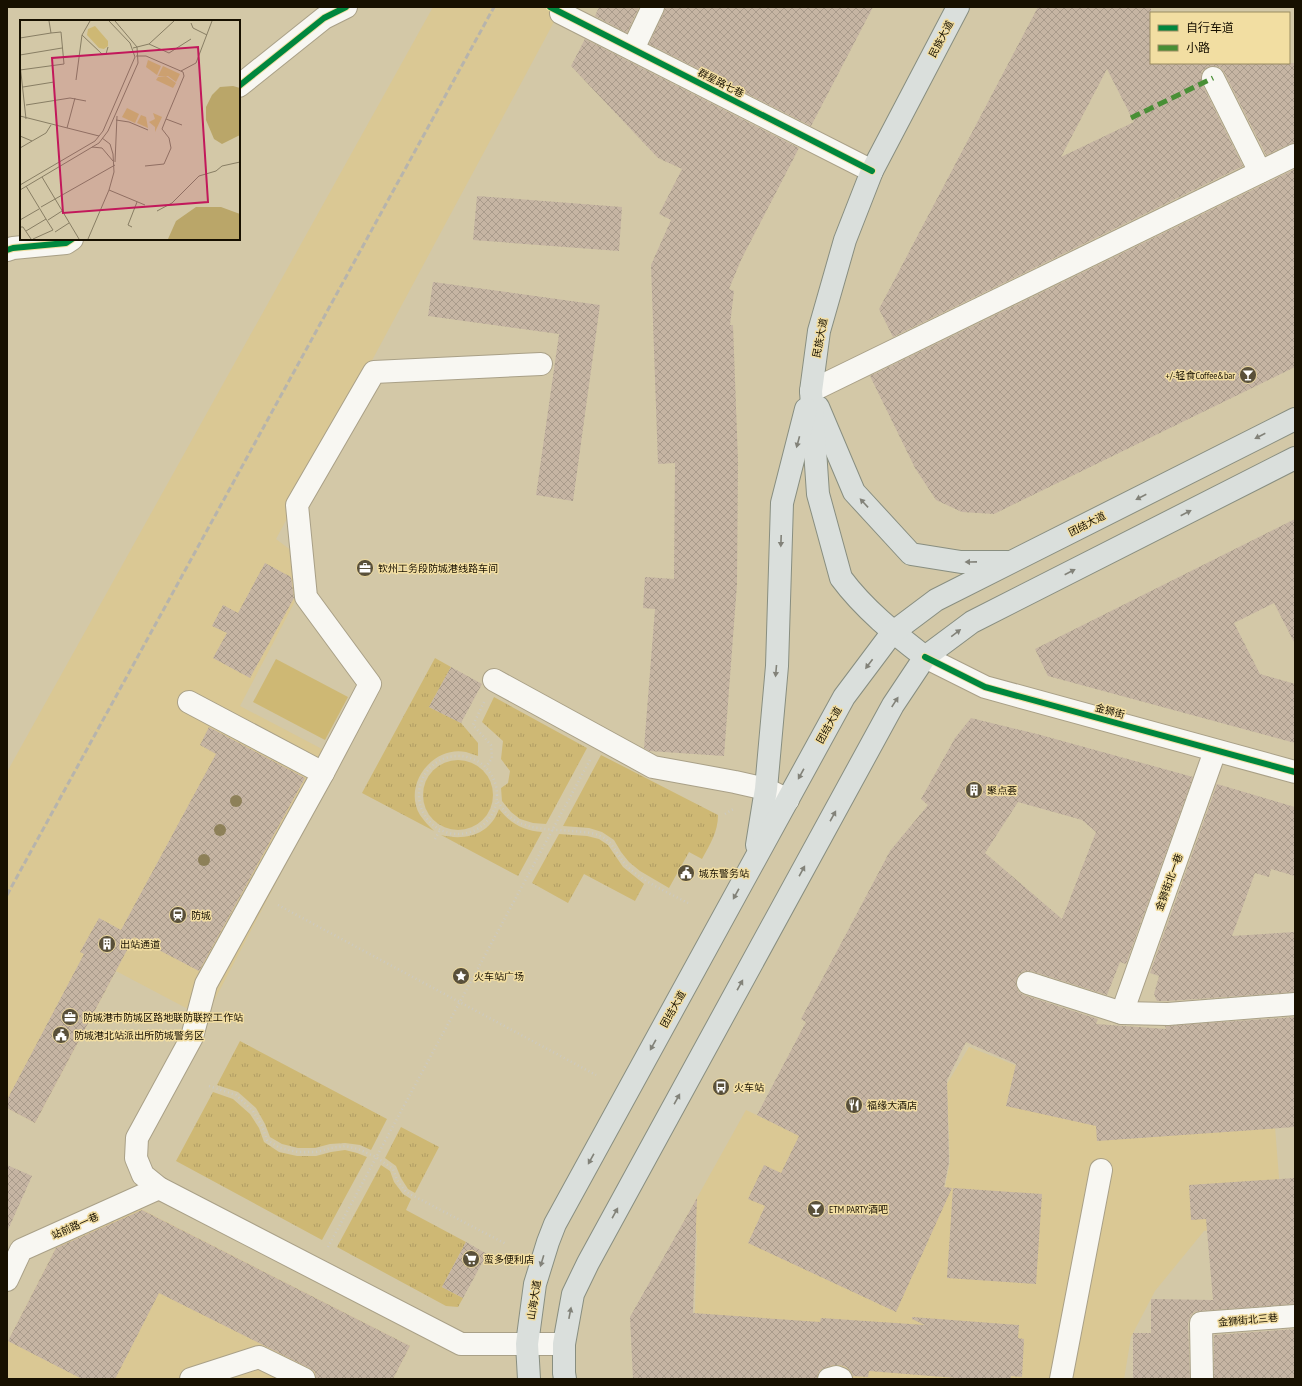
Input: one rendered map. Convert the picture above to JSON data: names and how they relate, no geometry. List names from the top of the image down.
{
  "streets": {
    "main road": ["民族大道", "团结大道", "山海大道"],
    "street": [
      "群星路七巷",
      "金狮街",
      "金狮街北一巷",
      "站前路一巷",
      "金狮街北三巷"
    ]
  },
  "crossings": [
    ["民族大道", "群星路七巷"],
    ["民族大道", "团结大道"],
    ["民族大道", "金狮街"],
    ["团结大道", "山海大道"],
    ["金狮街", "金狮街北一巷"]
  ],
  "places": {
    "bar": ["+/-轻食Coffee&bar", "ETM PARTY酒吧"],
    "office": ["钦州工务段防城港线路车间", "防城港市防城区路地联防联控工作站"],
    "building": ["聚点荟", "出站通道"],
    "public building": ["城东警务站", "防城港北站派出所防城警务区"],
    "station": ["防城"],
    "place": ["火车站广场"],
    "bus stop": ["火车站"],
    "restaurant": ["福缘大酒店"],
    "supermarket": ["蛮多便利店"]
  },
  "legend": ["自行车道", "小路"]
}
